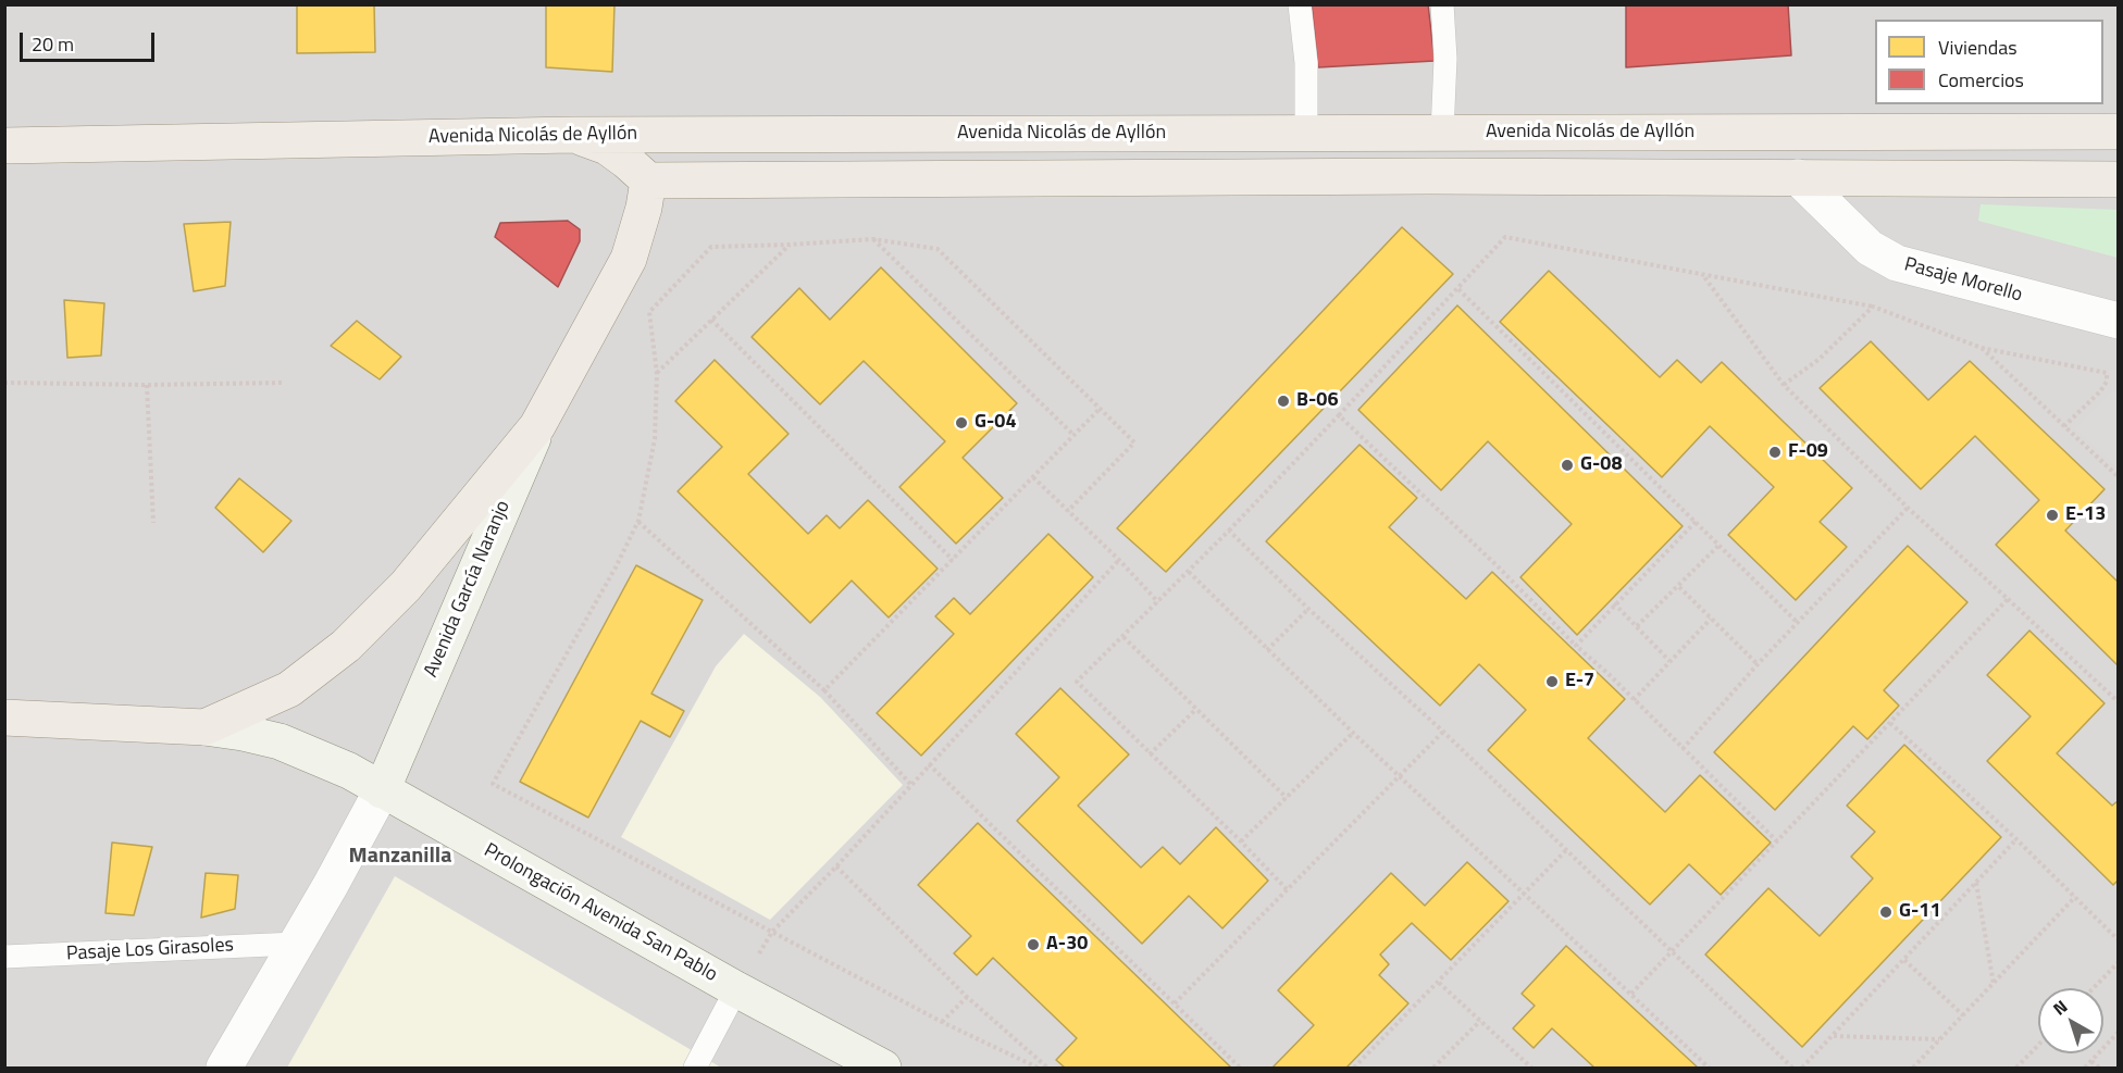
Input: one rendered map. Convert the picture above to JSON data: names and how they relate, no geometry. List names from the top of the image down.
{
  "streets": {
    "main road": ["Avenida Nicolás de Ayllón", "Avenida García Naranjo", "Prolongación Avenida San Pablo"],
    "street": ["Pasaje Morello"],
    "lane": ["Pasaje Los Girasoles"]
  },
  "crossings": [
    ["Avenida García Naranjo", "Prolongación Avenida San Pablo"],
    ["Avenida García Naranjo", "Pasaje Los Girasoles"]
  ],
  "districts": ["Manzanilla"],
  "places": [
    "B-06",
    "G-04",
    "F-09",
    "G-08",
    "E-13",
    "E-7",
    "G-11",
    "A-30"
  ],
  "legend": ["Viviendas", "Comercios"],
  "scale_bar": "20 m",
  "north": "top left"
}
